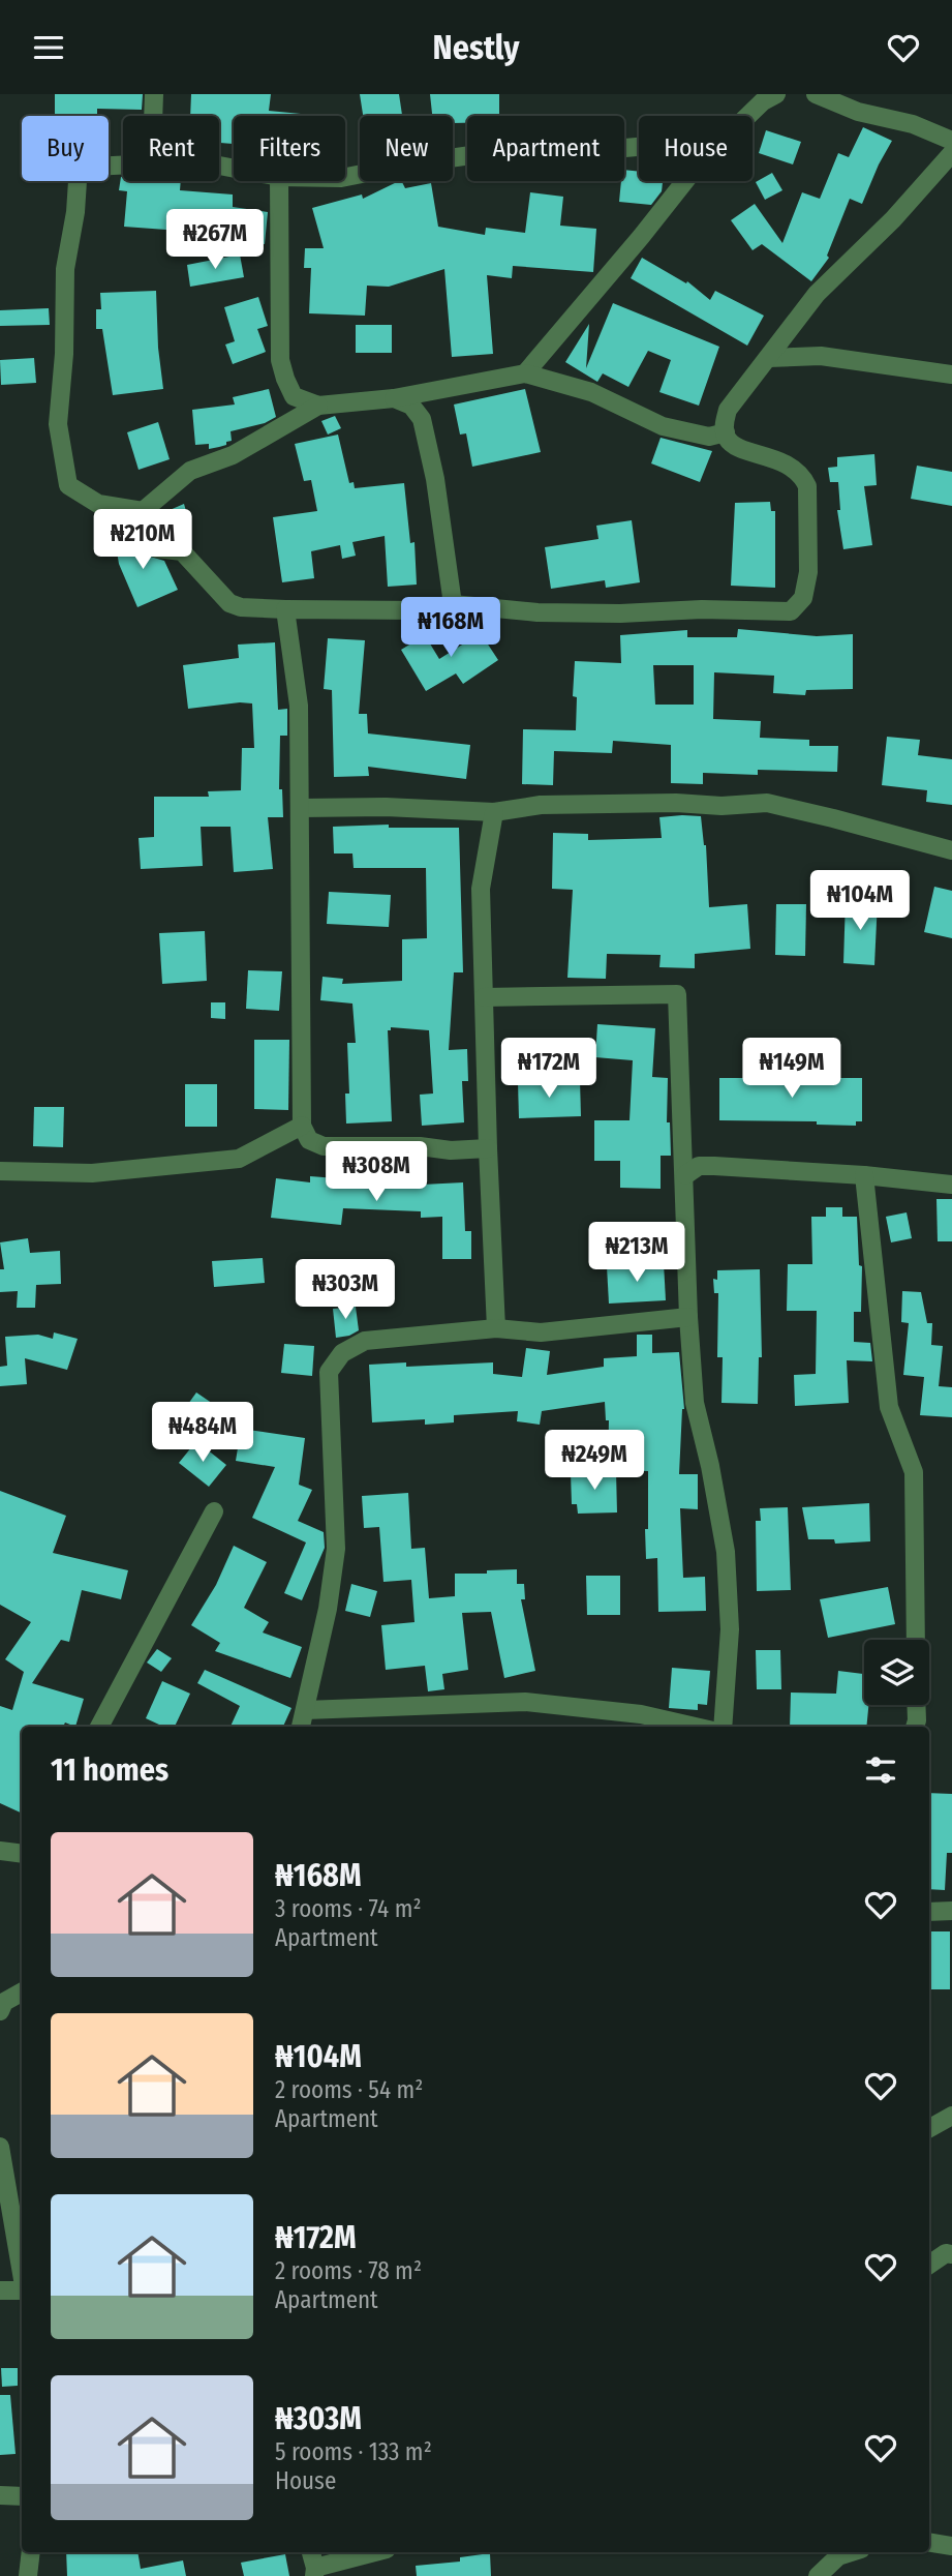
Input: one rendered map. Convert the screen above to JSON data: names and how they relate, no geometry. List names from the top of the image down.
{
  "page": {
    "header": "Nestly",
    "chip": [
      "Buy",
      "Rent",
      "Filters",
      "New",
      "Apartment",
      "House"
    ],
    "price": [
      "₦267M",
      "₦210M",
      "₦168M",
      "₦104M",
      "₦172M",
      "₦149M",
      "₦308M",
      "₦213M",
      "₦303M",
      "₦484M",
      "₦249M"
    ],
    "heading": "11 homes",
    "list": [
      {
        "name": "₦168M",
        "note": "3 rooms · 74 m² · Apartment"
      },
      {
        "name": "₦104M",
        "note": "2 rooms · 54 m² · Apartment"
      },
      {
        "name": "₦172M",
        "note": "2 rooms · 78 m² · Apartment"
      },
      {
        "name": "₦303M",
        "note": "5 rooms · 133 m² · House"
      }
    ]
  }
}
